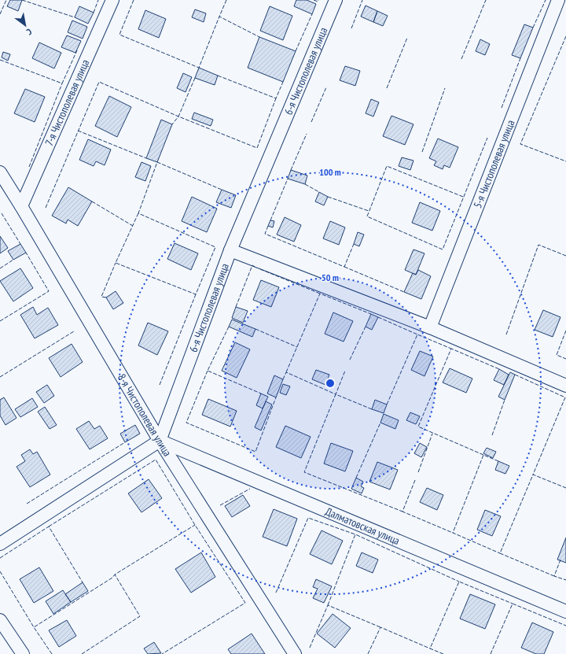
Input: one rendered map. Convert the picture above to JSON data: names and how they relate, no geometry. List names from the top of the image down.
{
  "streets": {
    "street": [
      "6-я Чистополевая улица",
      "7-я Чистополевая улица",
      "5-я Чистополевая улица",
      "8-я Чистополевая улица",
      "Далматовская улица"
    ]
  },
  "crossings": [
    ["6-я Чистополевая улица", "8-я Чистополевая улица"],
    ["6-я Чистополевая улица", "Далматовская улица"],
    ["7-я Чистополевая улица", "8-я Чистополевая улица"],
    ["8-я Чистополевая улица", "Далматовская улица"]
  ],
  "north": "bottom right",
  "rings": ["100 m", "50 m"]
}
